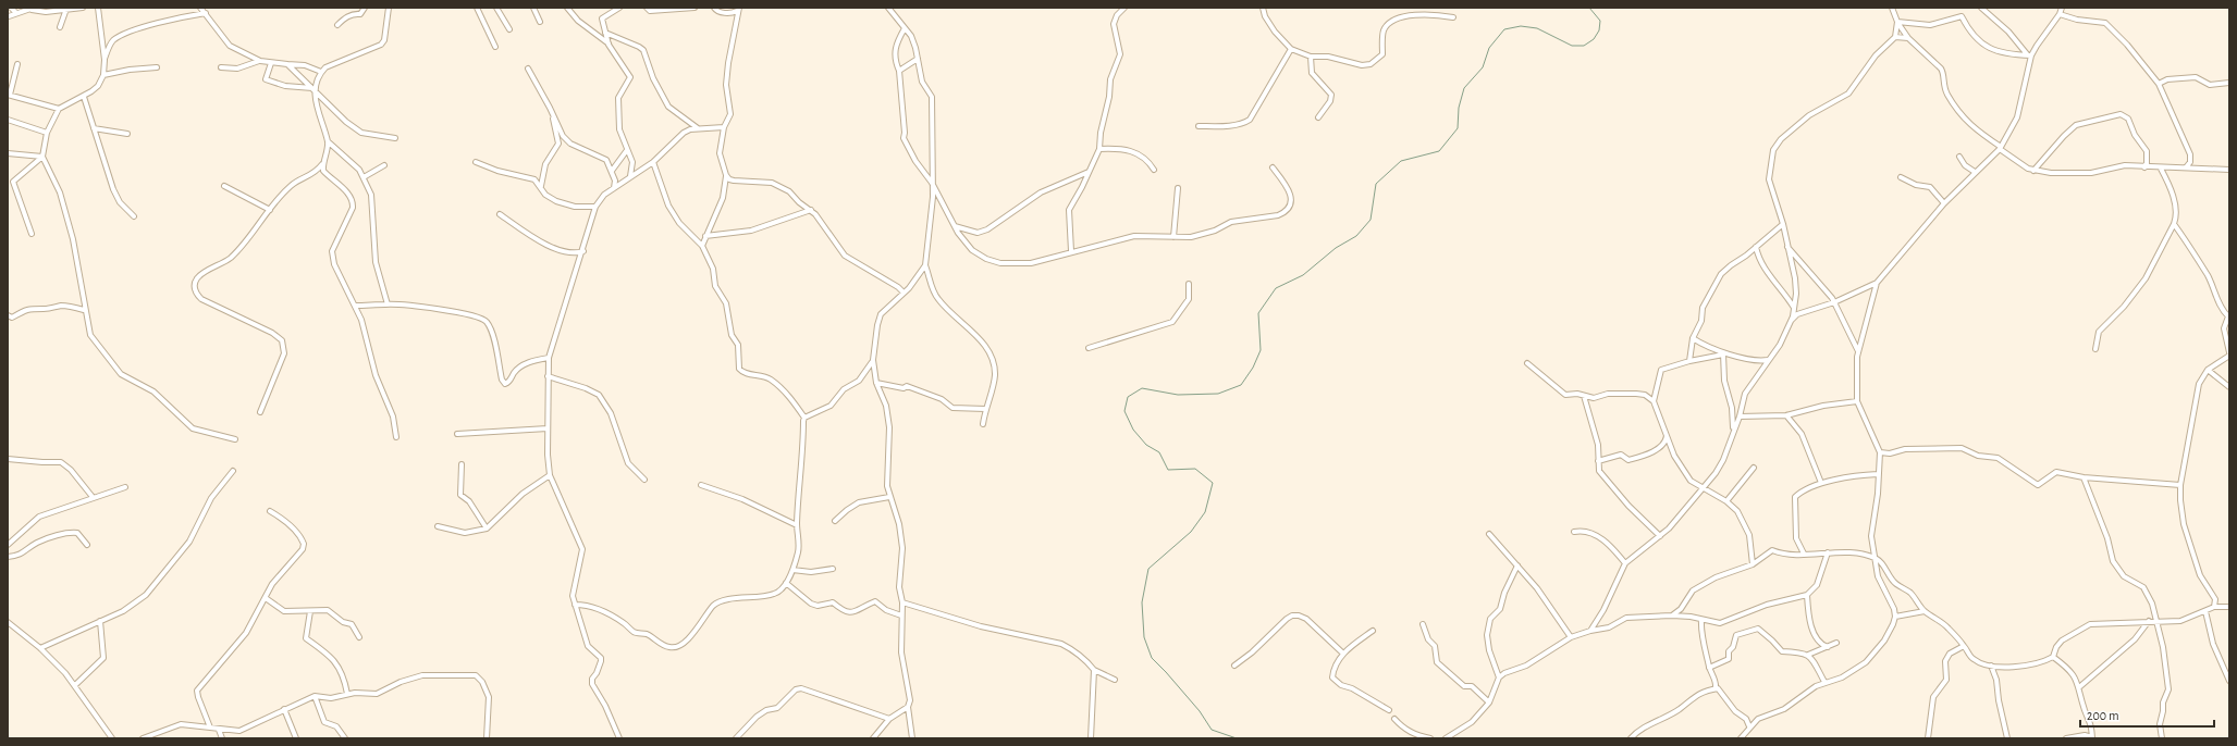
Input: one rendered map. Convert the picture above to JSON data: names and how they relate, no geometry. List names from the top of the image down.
{
  "scale_bar": "200 m"
}
